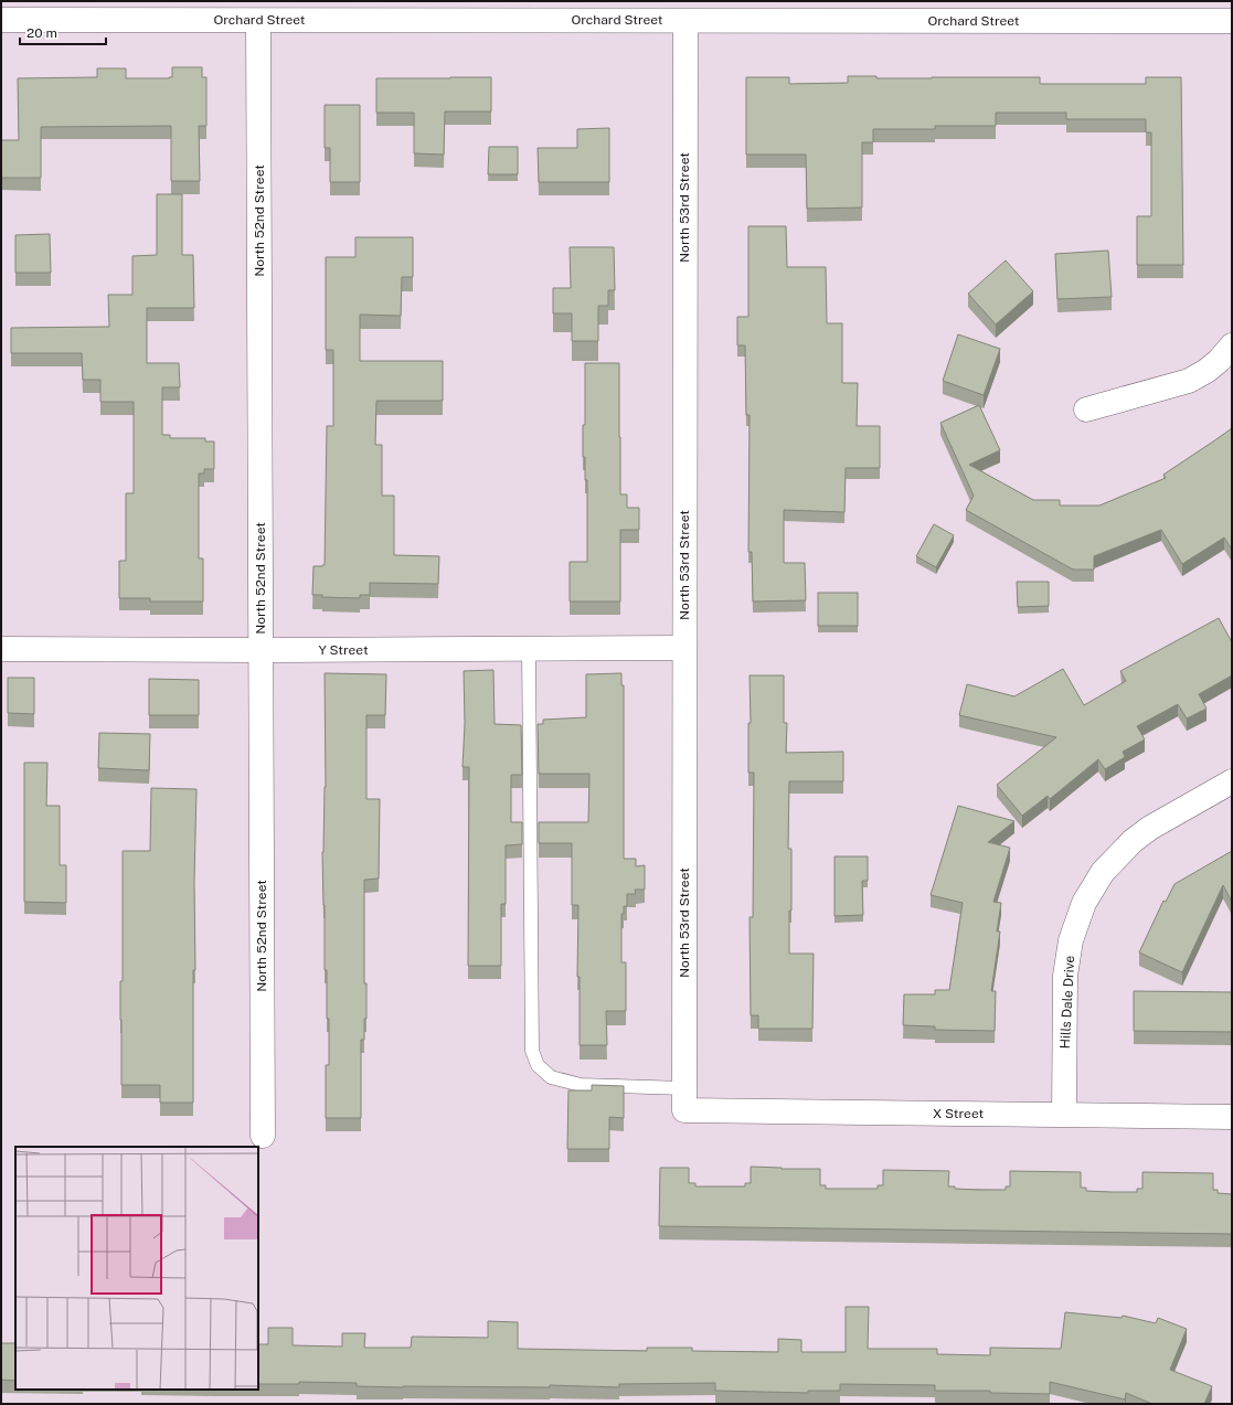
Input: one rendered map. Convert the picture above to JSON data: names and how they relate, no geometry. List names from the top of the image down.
{
  "streets": {
    "street": [
      "Orchard Street",
      "North 53rd Street",
      "North 52nd Street",
      "Y Street",
      "Hills Dale Drive",
      "X Street"
    ]
  },
  "crossings": [
    ["Orchard Street", "North 53rd Street"],
    ["Orchard Street", "North 52nd Street"],
    ["North 53rd Street", "Y Street"],
    ["North 53rd Street", "X Street"],
    ["North 52nd Street", "Y Street"],
    ["Hills Dale Drive", "X Street"]
  ],
  "scale_bar": "20 m"
}
